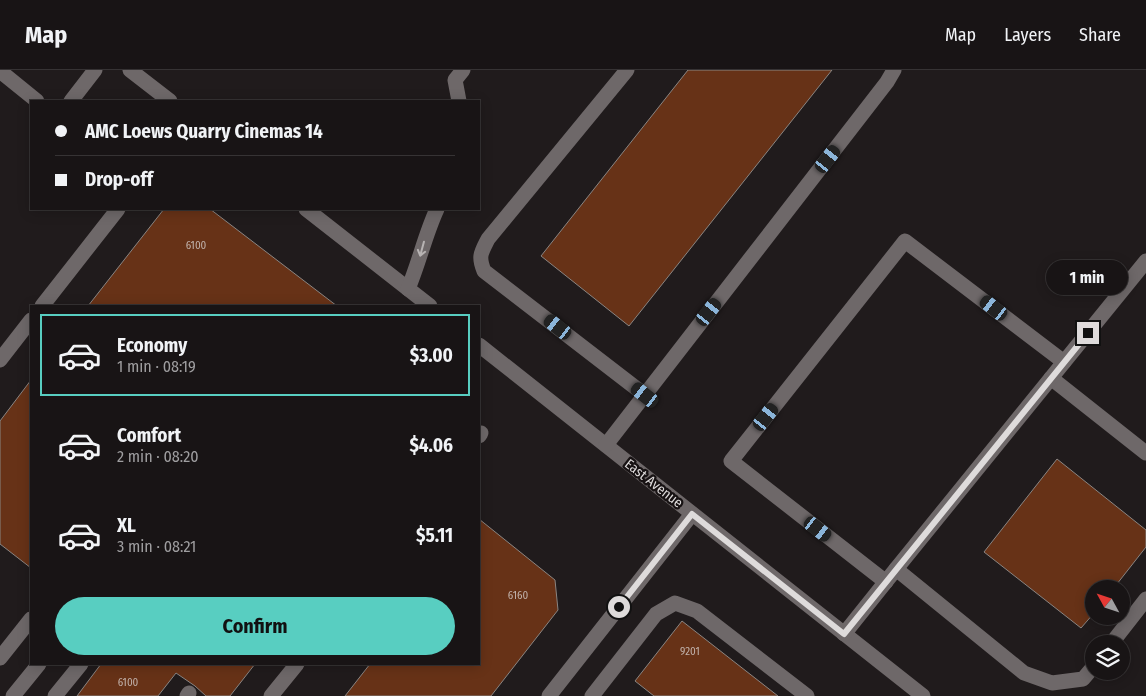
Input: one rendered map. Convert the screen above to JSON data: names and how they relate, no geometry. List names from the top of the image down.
{
  "streets": {
    "street": ["East Avenue"]
  },
  "house_numbers": [
    "6100",
    "6160",
    "9201",
    "6100"
  ],
  "north": "top left",
  "page": {
    "header": "Map",
    "nav": ["Map", "Layers", "Share"],
    "banner": ["AMC Loews Quarry Cinemas 14", "Drop-off"],
    "bubble": "1 min",
    "list": [
      {
        "name": "Economy",
        "note": "1 min · 08:19",
        "value": "$3.00"
      },
      {
        "name": "Comfort",
        "note": "2 min · 08:20",
        "value": "$4.06"
      },
      {
        "name": "XL",
        "note": "3 min · 08:21",
        "value": "$5.11"
      }
    ],
    "buttons": "Confirm"
  }
}
